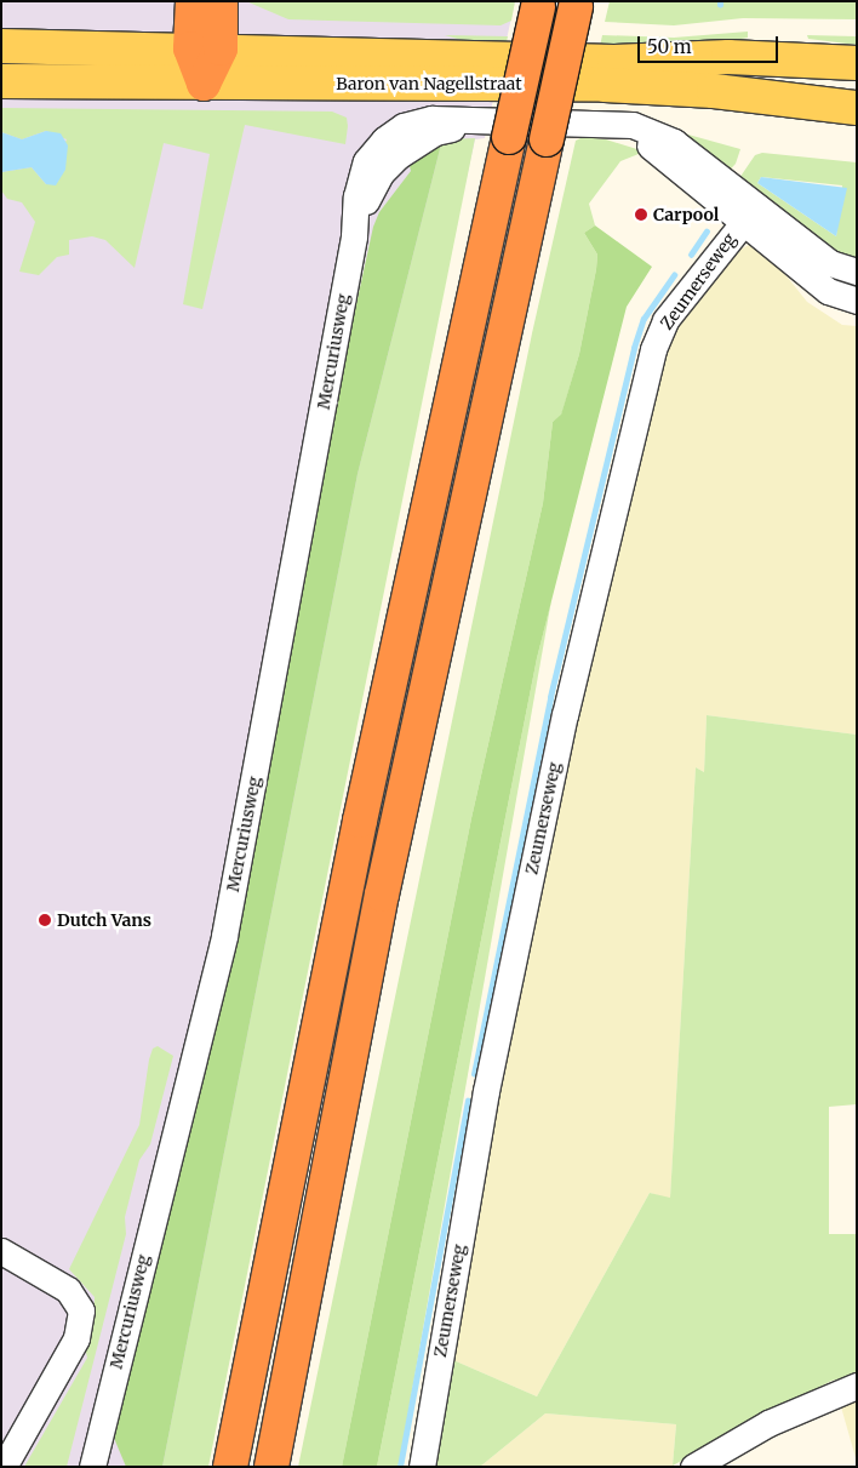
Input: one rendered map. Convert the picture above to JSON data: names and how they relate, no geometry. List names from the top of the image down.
{
  "streets": {
    "main road": ["Baron van Nagellstraat"],
    "street": ["Zeumerseweg", "Mercuriusweg"]
  },
  "crossings": [
    ["Zeumerseweg", "Mercuriusweg"]
  ],
  "places": ["Carpool", "Dutch Vans"],
  "scale_bar": "50 m"
}
